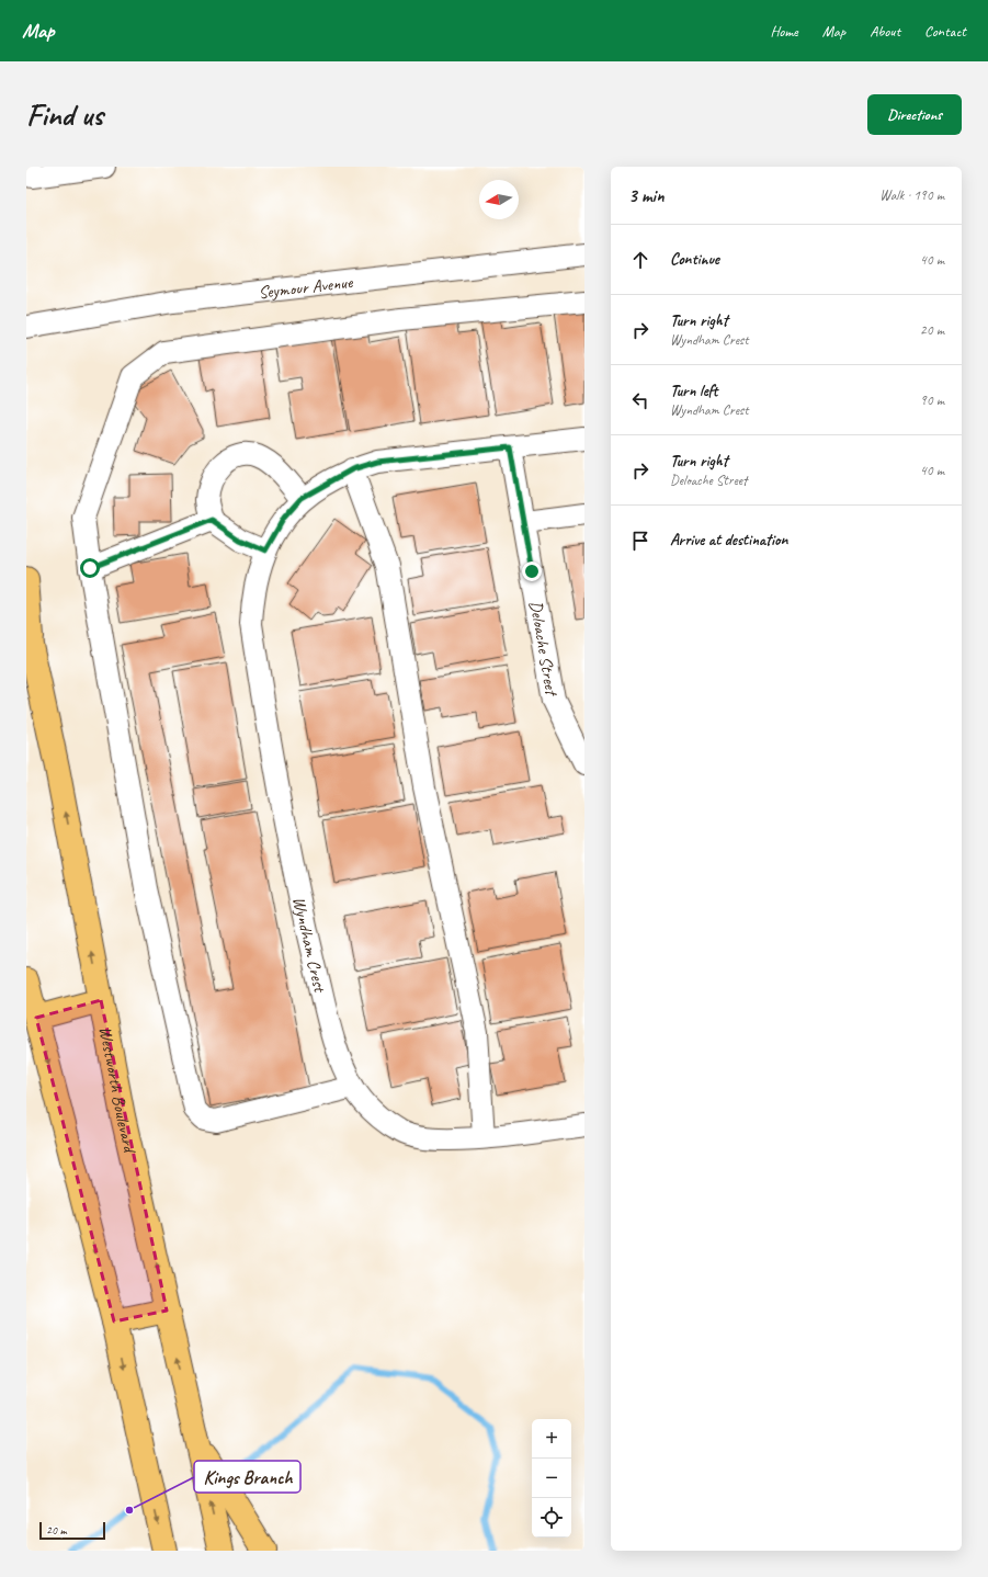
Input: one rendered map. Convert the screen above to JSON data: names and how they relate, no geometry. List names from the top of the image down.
{
  "streets": {
    "main road": ["Westworth Boulevard"],
    "street": ["Seymour Avenue", "Deloache Street", "Wyndham Crest"]
  },
  "crossings": [
    ["Deloache Street", "Wyndham Crest"]
  ],
  "places": ["Kings Branch"],
  "scale_bar": "20 m",
  "north": "left",
  "page": {
    "header": "Map",
    "nav": [
      "Home",
      "Map",
      "About",
      "Contact"
    ],
    "buttons": "Directions",
    "title": "Find us",
    "heading": ["3 min", "Walk · 190 m"],
    "list": [
      ["Continue", "40 m"],
      ["Turn right", "Wyndham Crest", "20 m"],
      ["Turn left", "Wyndham Crest", "90 m"],
      ["Turn right", "Deloache Street", "40 m"],
      "Arrive at destination"
    ],
    "map_buttons": ["+", "−"],
    "scale": "20 m"
  }
}
